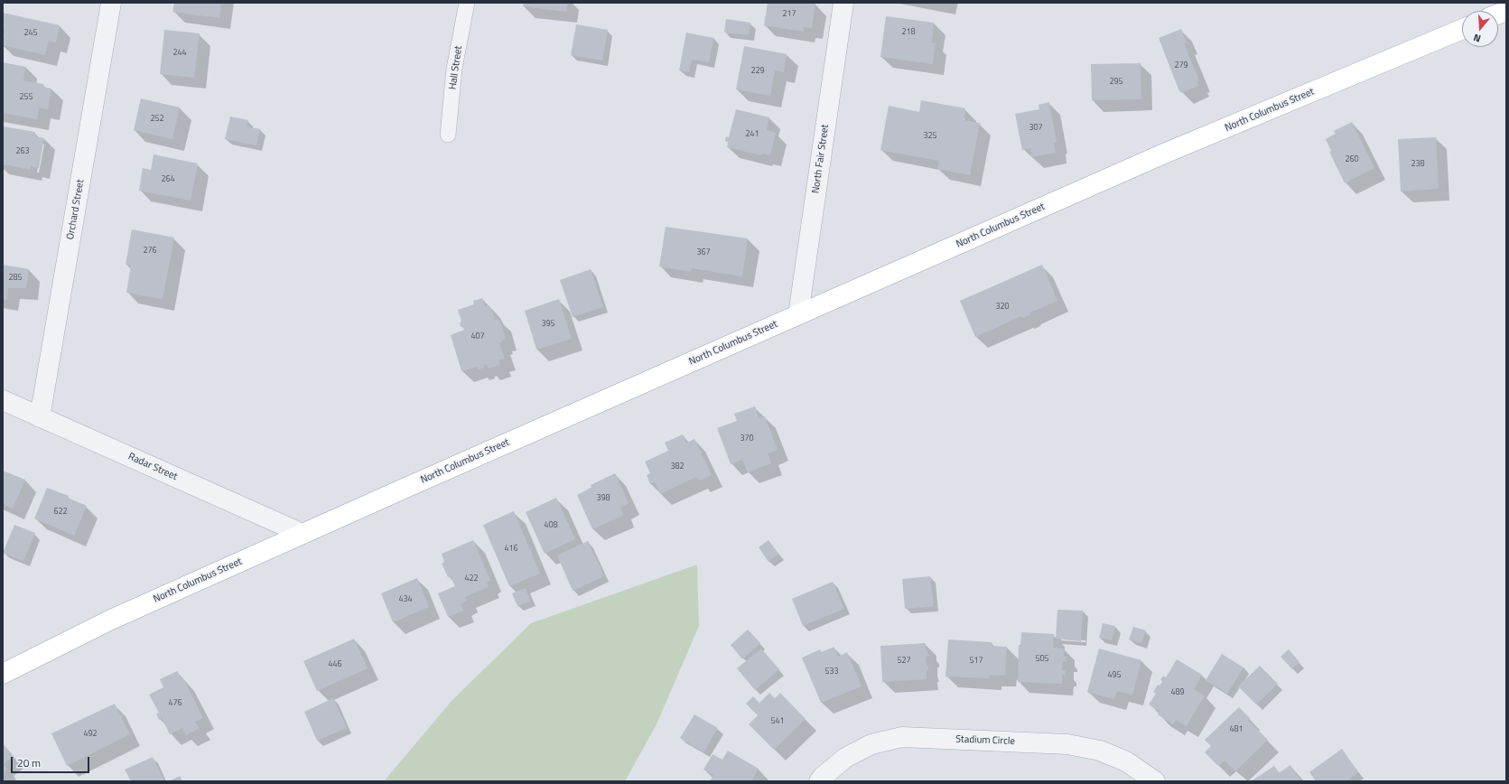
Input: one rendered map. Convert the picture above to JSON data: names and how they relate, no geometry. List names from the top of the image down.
{
  "streets": {
    "main road": ["North Columbus Street"],
    "street": [
      "North Fair Street",
      "Orchard Street",
      "Radar Street",
      "Stadium Circle"
    ],
    "lane": ["Hall Street"]
  },
  "crossings": [
    ["North Columbus Street", "North Fair Street"],
    ["North Columbus Street", "Radar Street"],
    ["Orchard Street", "Radar Street"]
  ],
  "house_numbers": [
    "217",
    "218",
    "245",
    "244",
    "279",
    "229",
    "295",
    "255",
    "252",
    "307",
    "241",
    "325",
    "263",
    "260",
    "238",
    "264",
    "276",
    "367",
    "285",
    "320",
    "395",
    "407",
    "370",
    "382",
    "398",
    "622",
    "408",
    "416",
    "422",
    "434",
    "505",
    "527",
    "517",
    "446",
    "533",
    "495",
    "489",
    "476",
    "541",
    "481",
    "492"
  ],
  "scale_bar": "20 m",
  "north": "bottom"
}
